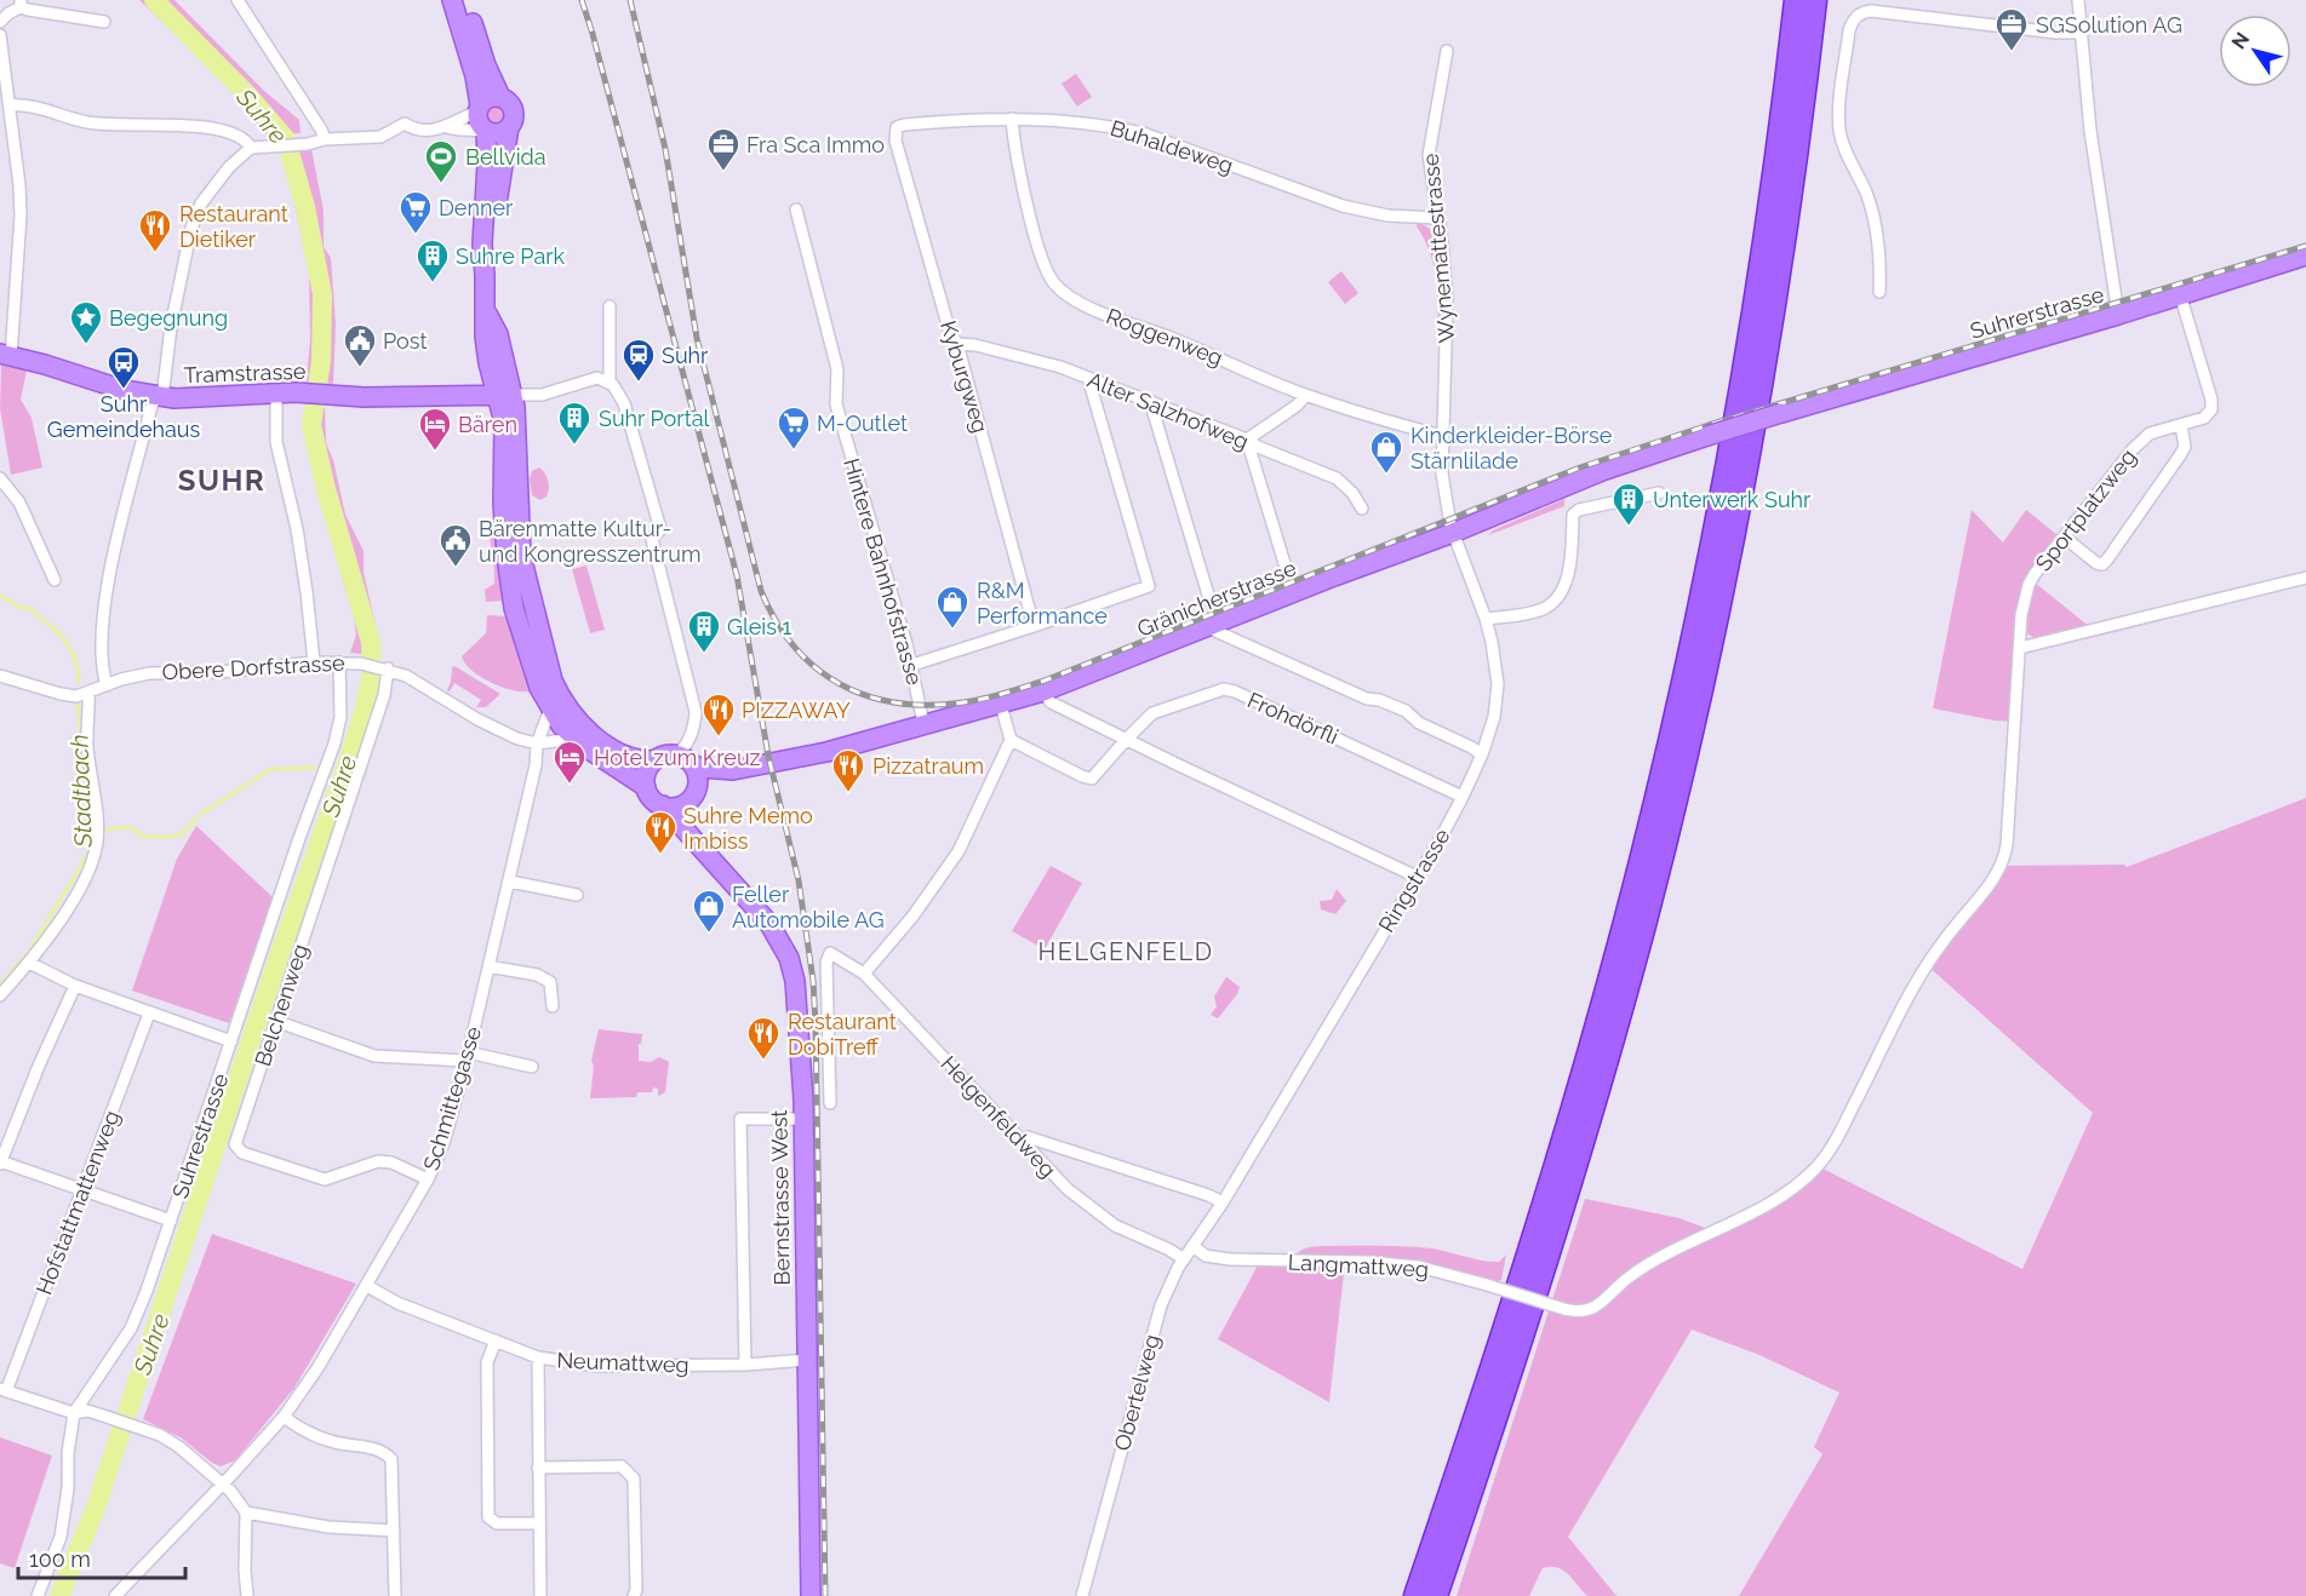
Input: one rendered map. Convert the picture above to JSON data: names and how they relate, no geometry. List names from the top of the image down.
{
  "streets": {
    "main road": [
      "Suhrerstrasse",
      "Tramstrasse",
      "Gränicherstrasse",
      "Bernstrasse West"
    ],
    "street": [
      "Buhaldeweg",
      "Wynemattestrasse",
      "Roggenweg",
      "Kyburgweg",
      "Alter Salzhofweg",
      "Sportplatzweg",
      "Hintere Bahnhofstrasse",
      "Obere Dorfstrasse",
      "Frohdörfli",
      "Ringstrasse",
      "Belchenweg",
      "Schmittegasse",
      "Helgenfeldweg",
      "Suhrestrasse",
      "Hofstattmattenweg",
      "Langmattweg",
      "Neumattweg",
      "Obertelweg"
    ]
  },
  "crossings": [
    ["Buhaldeweg", "Wynemattestrasse"],
    ["Buhaldeweg", "Roggenweg"],
    ["Buhaldeweg", "Kyburgweg"],
    ["Wynemattestrasse", "Roggenweg"],
    ["Wynemattestrasse", "Gränicherstrasse"],
    ["Wynemattestrasse", "Ringstrasse"],
    ["Suhrerstrasse", "Sportplatzweg"],
    ["Suhrerstrasse", "Gränicherstrasse"],
    ["Kyburgweg", "Alter Salzhofweg"],
    ["Sportplatzweg", "Langmattweg"],
    ["Hintere Bahnhofstrasse", "Gränicherstrasse"],
    ["Gränicherstrasse", "Ringstrasse"],
    ["Gränicherstrasse", "Bernstrasse West"],
    ["Obere Dorfstrasse", "Belchenweg"],
    ["Obere Dorfstrasse", "Schmittegasse"],
    ["Obere Dorfstrasse", "Suhrestrasse"],
    ["Frohdörfli", "Ringstrasse"],
    ["Ringstrasse", "Obertelweg"],
    ["Belchenweg", "Schmittegasse"],
    ["Schmittegasse", "Neumattweg"],
    ["Helgenfeldweg", "Obertelweg"],
    ["Bernstrasse West", "Neumattweg"],
    ["Langmattweg", "Obertelweg"]
  ],
  "districts": ["SUHR", "HELGENFELD"],
  "water": ["Suhre", "Stadtbach"],
  "places": {
    "office": ["SGSolution AG", "Fra Sca Immo"],
    "sports": ["Bellvida"],
    "supermarket": ["Denner", "M-Outlet"],
    "restaurant": [
      "Restaurant Dietiker",
      "PIZZAWAY",
      "Pizzatraum",
      "Suhre Memo Imbiss",
      "Restaurant DobiTreff"
    ],
    "building": [
      "Suhre Park",
      "Suhr Portal",
      "Unterwerk Suhr",
      "Gleis 1"
    ],
    "place": ["Begegnung"],
    "public building": ["Post", "Bärenmatte Kultur- und Kongresszentrum"],
    "station": ["Suhr"],
    "bus stop": ["Suhr Gemeindehaus"],
    "hotel": ["Bären", "Hotel zum Kreuz"],
    "shop": ["Kinderkleider-Börse Stärnlilade", "R&M Performance", "Feller Automobile AG"]
  },
  "scale_bar": "100 m",
  "north": "top left"
}
